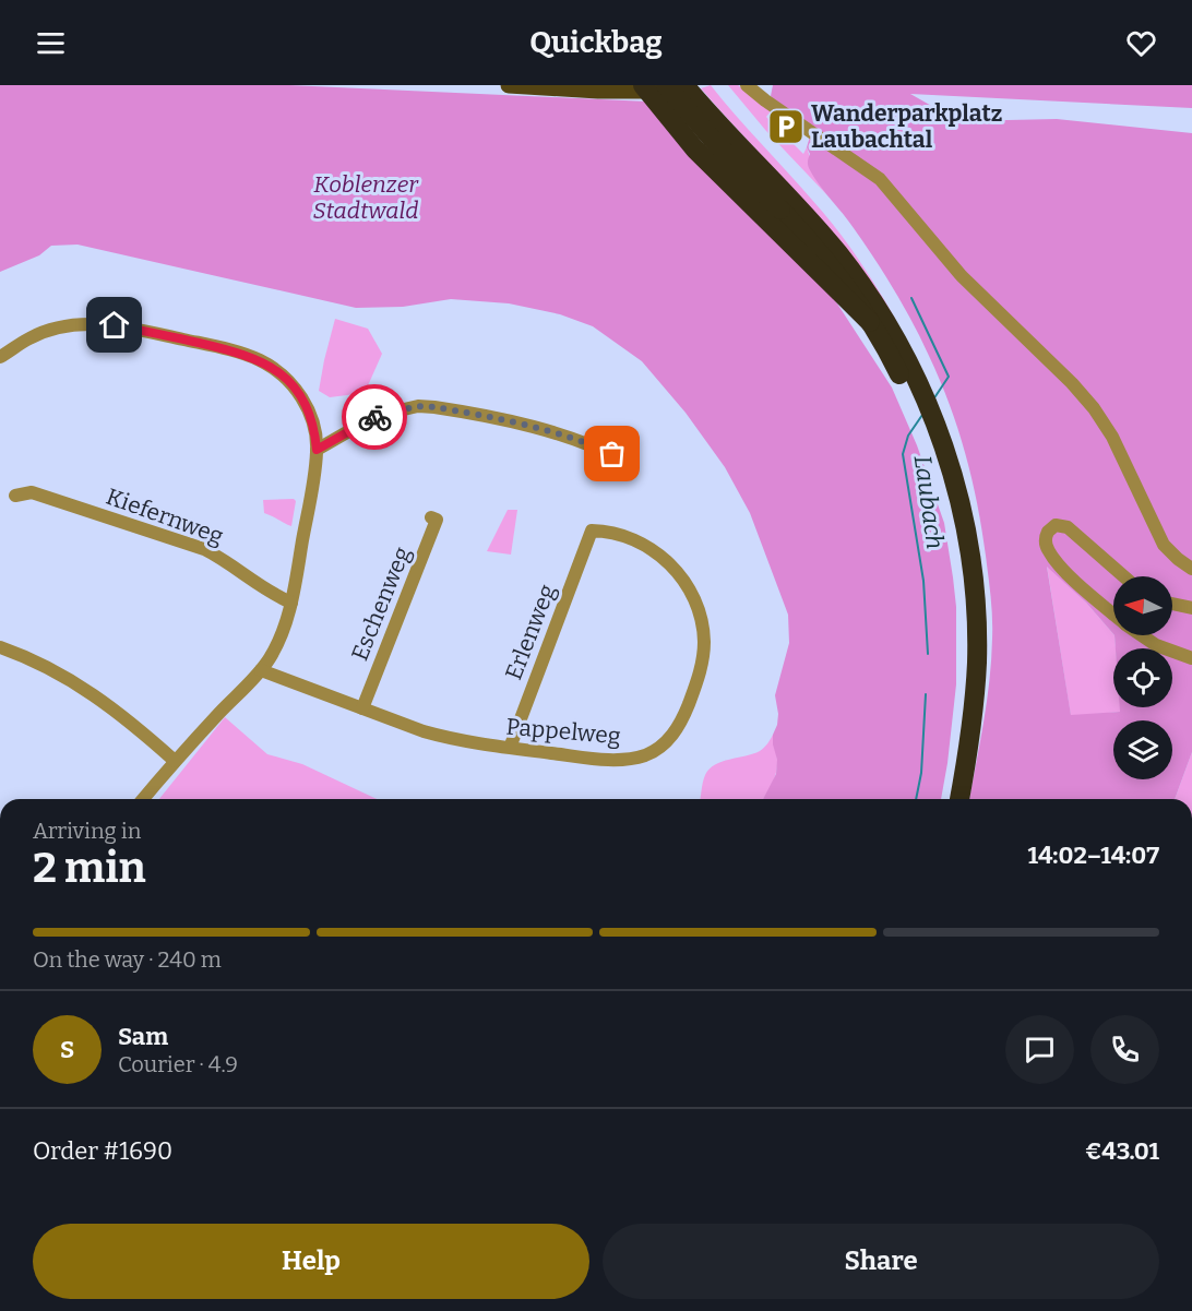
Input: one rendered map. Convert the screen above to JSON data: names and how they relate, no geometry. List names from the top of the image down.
{
  "streets": {
    "street": [
      "Kiefernweg",
      "Eschenweg",
      "Erlenweg",
      "Pappelweg"
    ]
  },
  "crossings": [
    ["Eschenweg", "Pappelweg"],
    ["Erlenweg", "Pappelweg"]
  ],
  "water": ["Laubach"],
  "parks": ["Koblenzer Stadtwald"],
  "places": {
    "parking": ["Wanderparkplatz Laubachtal"]
  },
  "north": "left",
  "page": {
    "header": "Quickbag",
    "heading": ["2 min", "Arriving in", "14:02–14:07"],
    "panel": [
      "Sam",
      "Courier · 4.9",
      "Order #1690",
      "€43.01"
    ],
    "bar": "On the way · 240 m",
    "round": "S",
    "buttons": ["Help", "Share"]
  }
}
